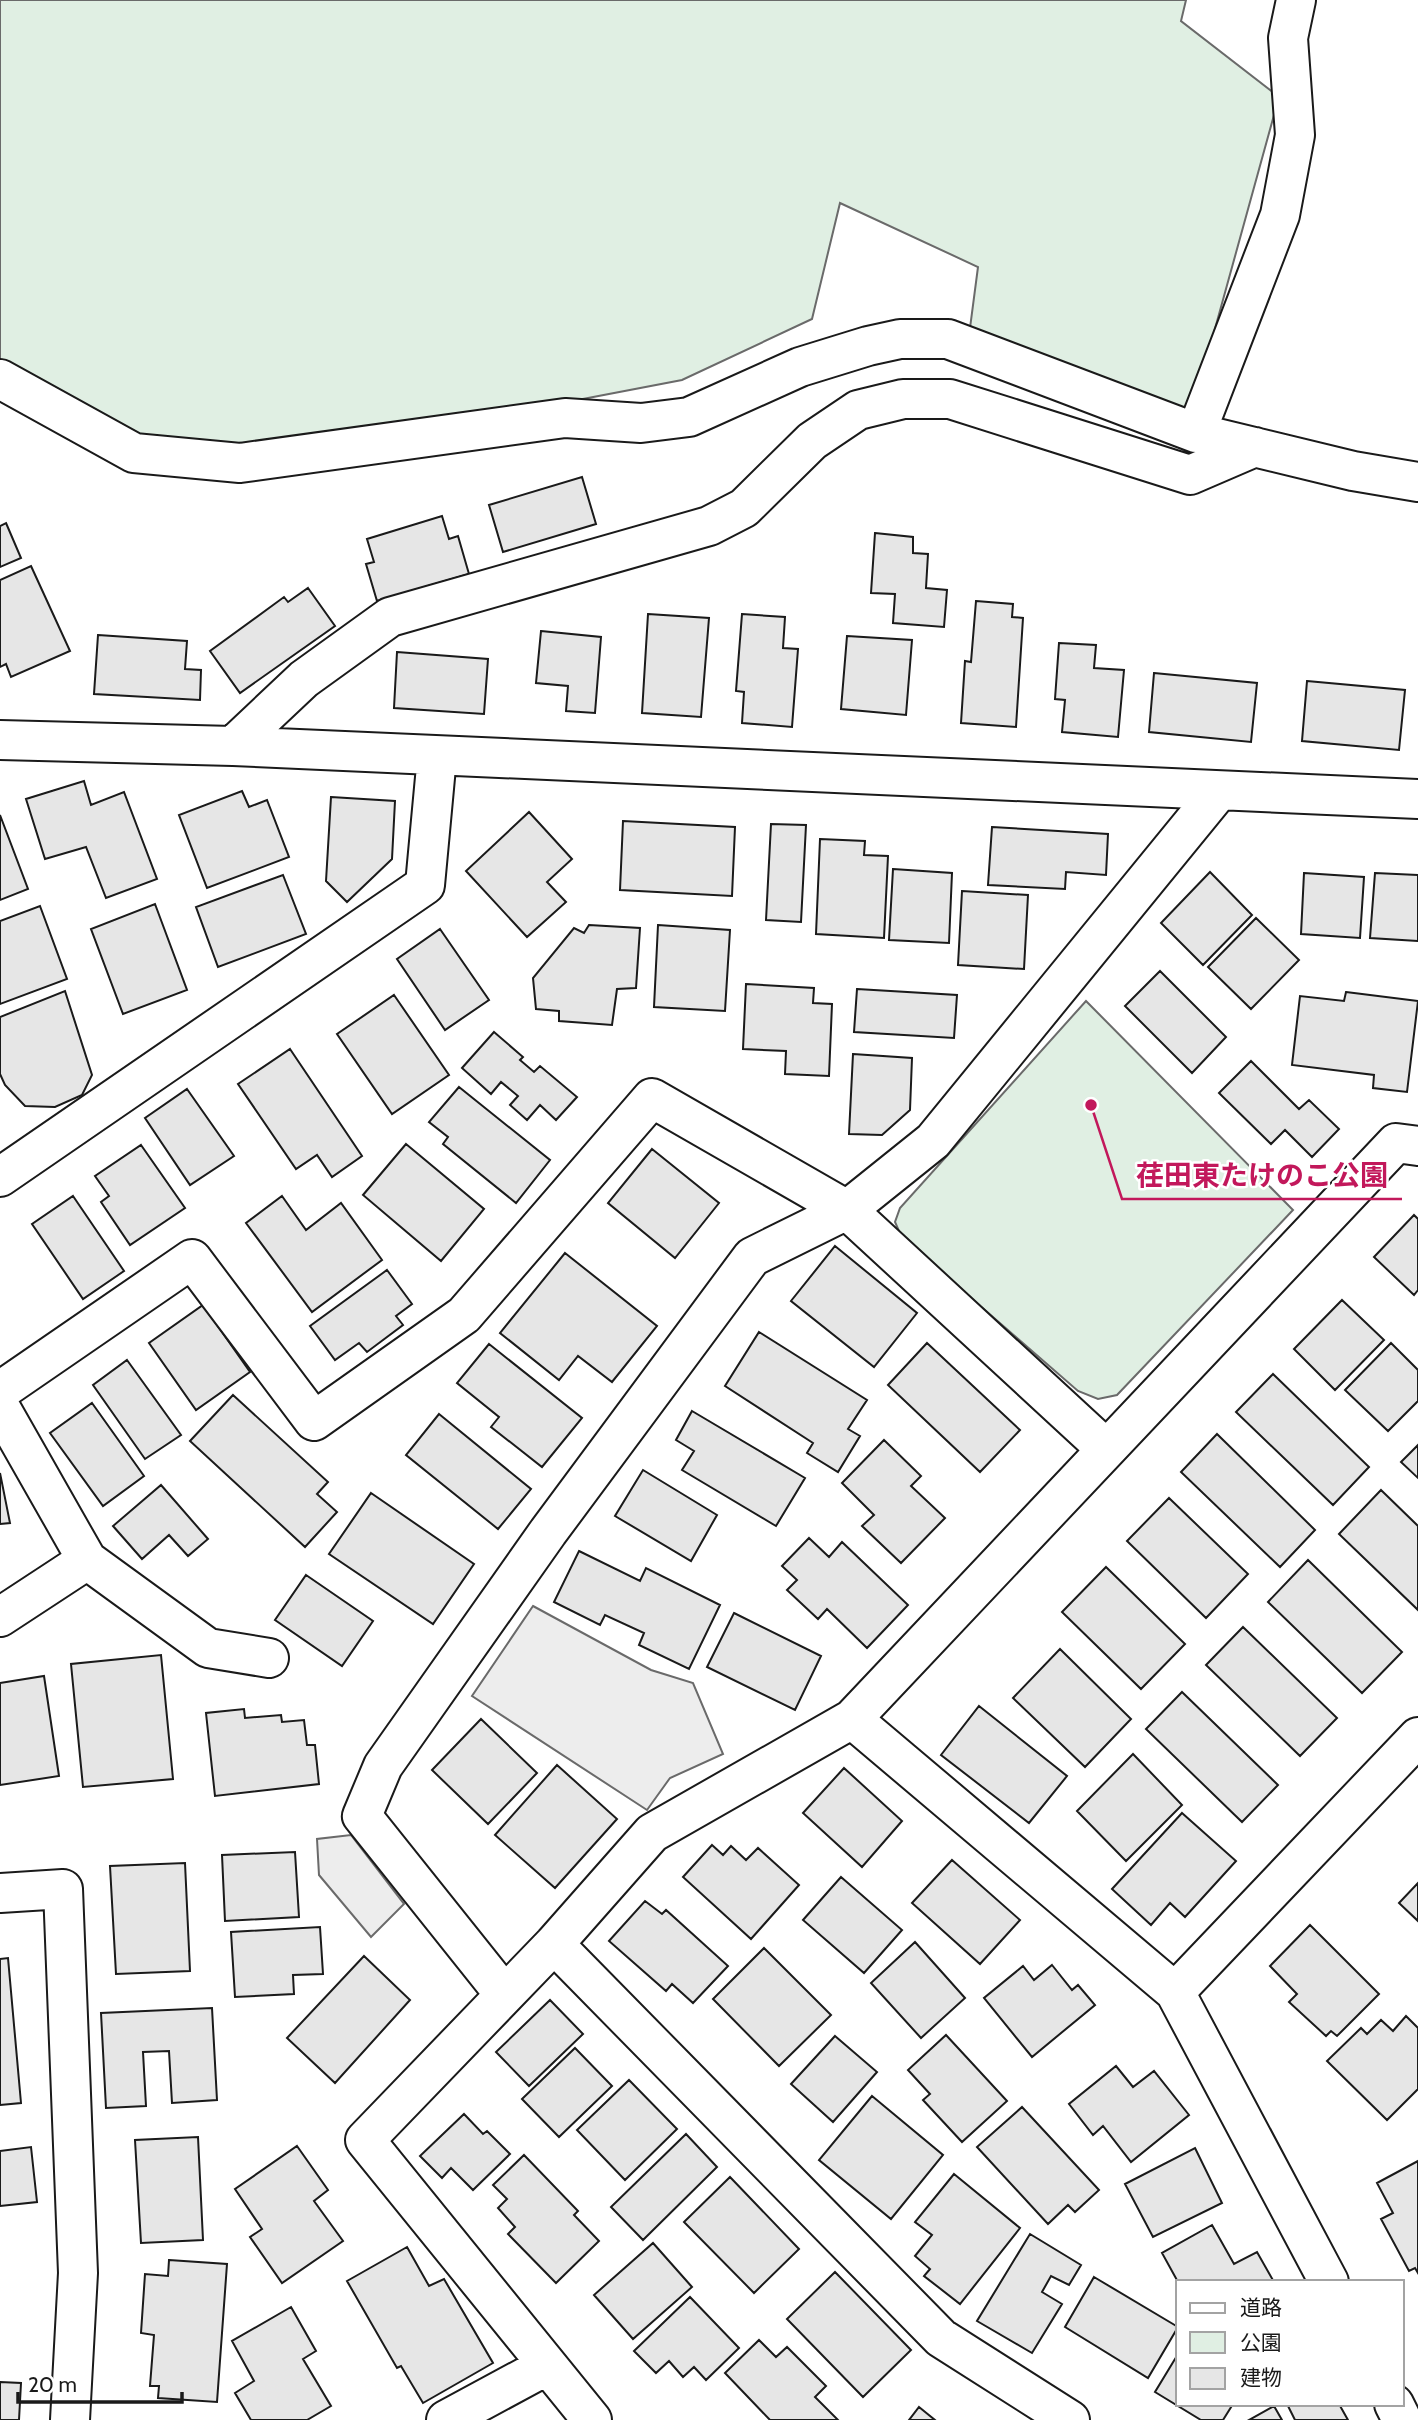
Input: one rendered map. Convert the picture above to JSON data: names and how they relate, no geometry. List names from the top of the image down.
{
  "places": ["荏田東たけのこ公園"],
  "legend": ["道路", "公園", "建物"],
  "scale_bar": "20 m"
}
